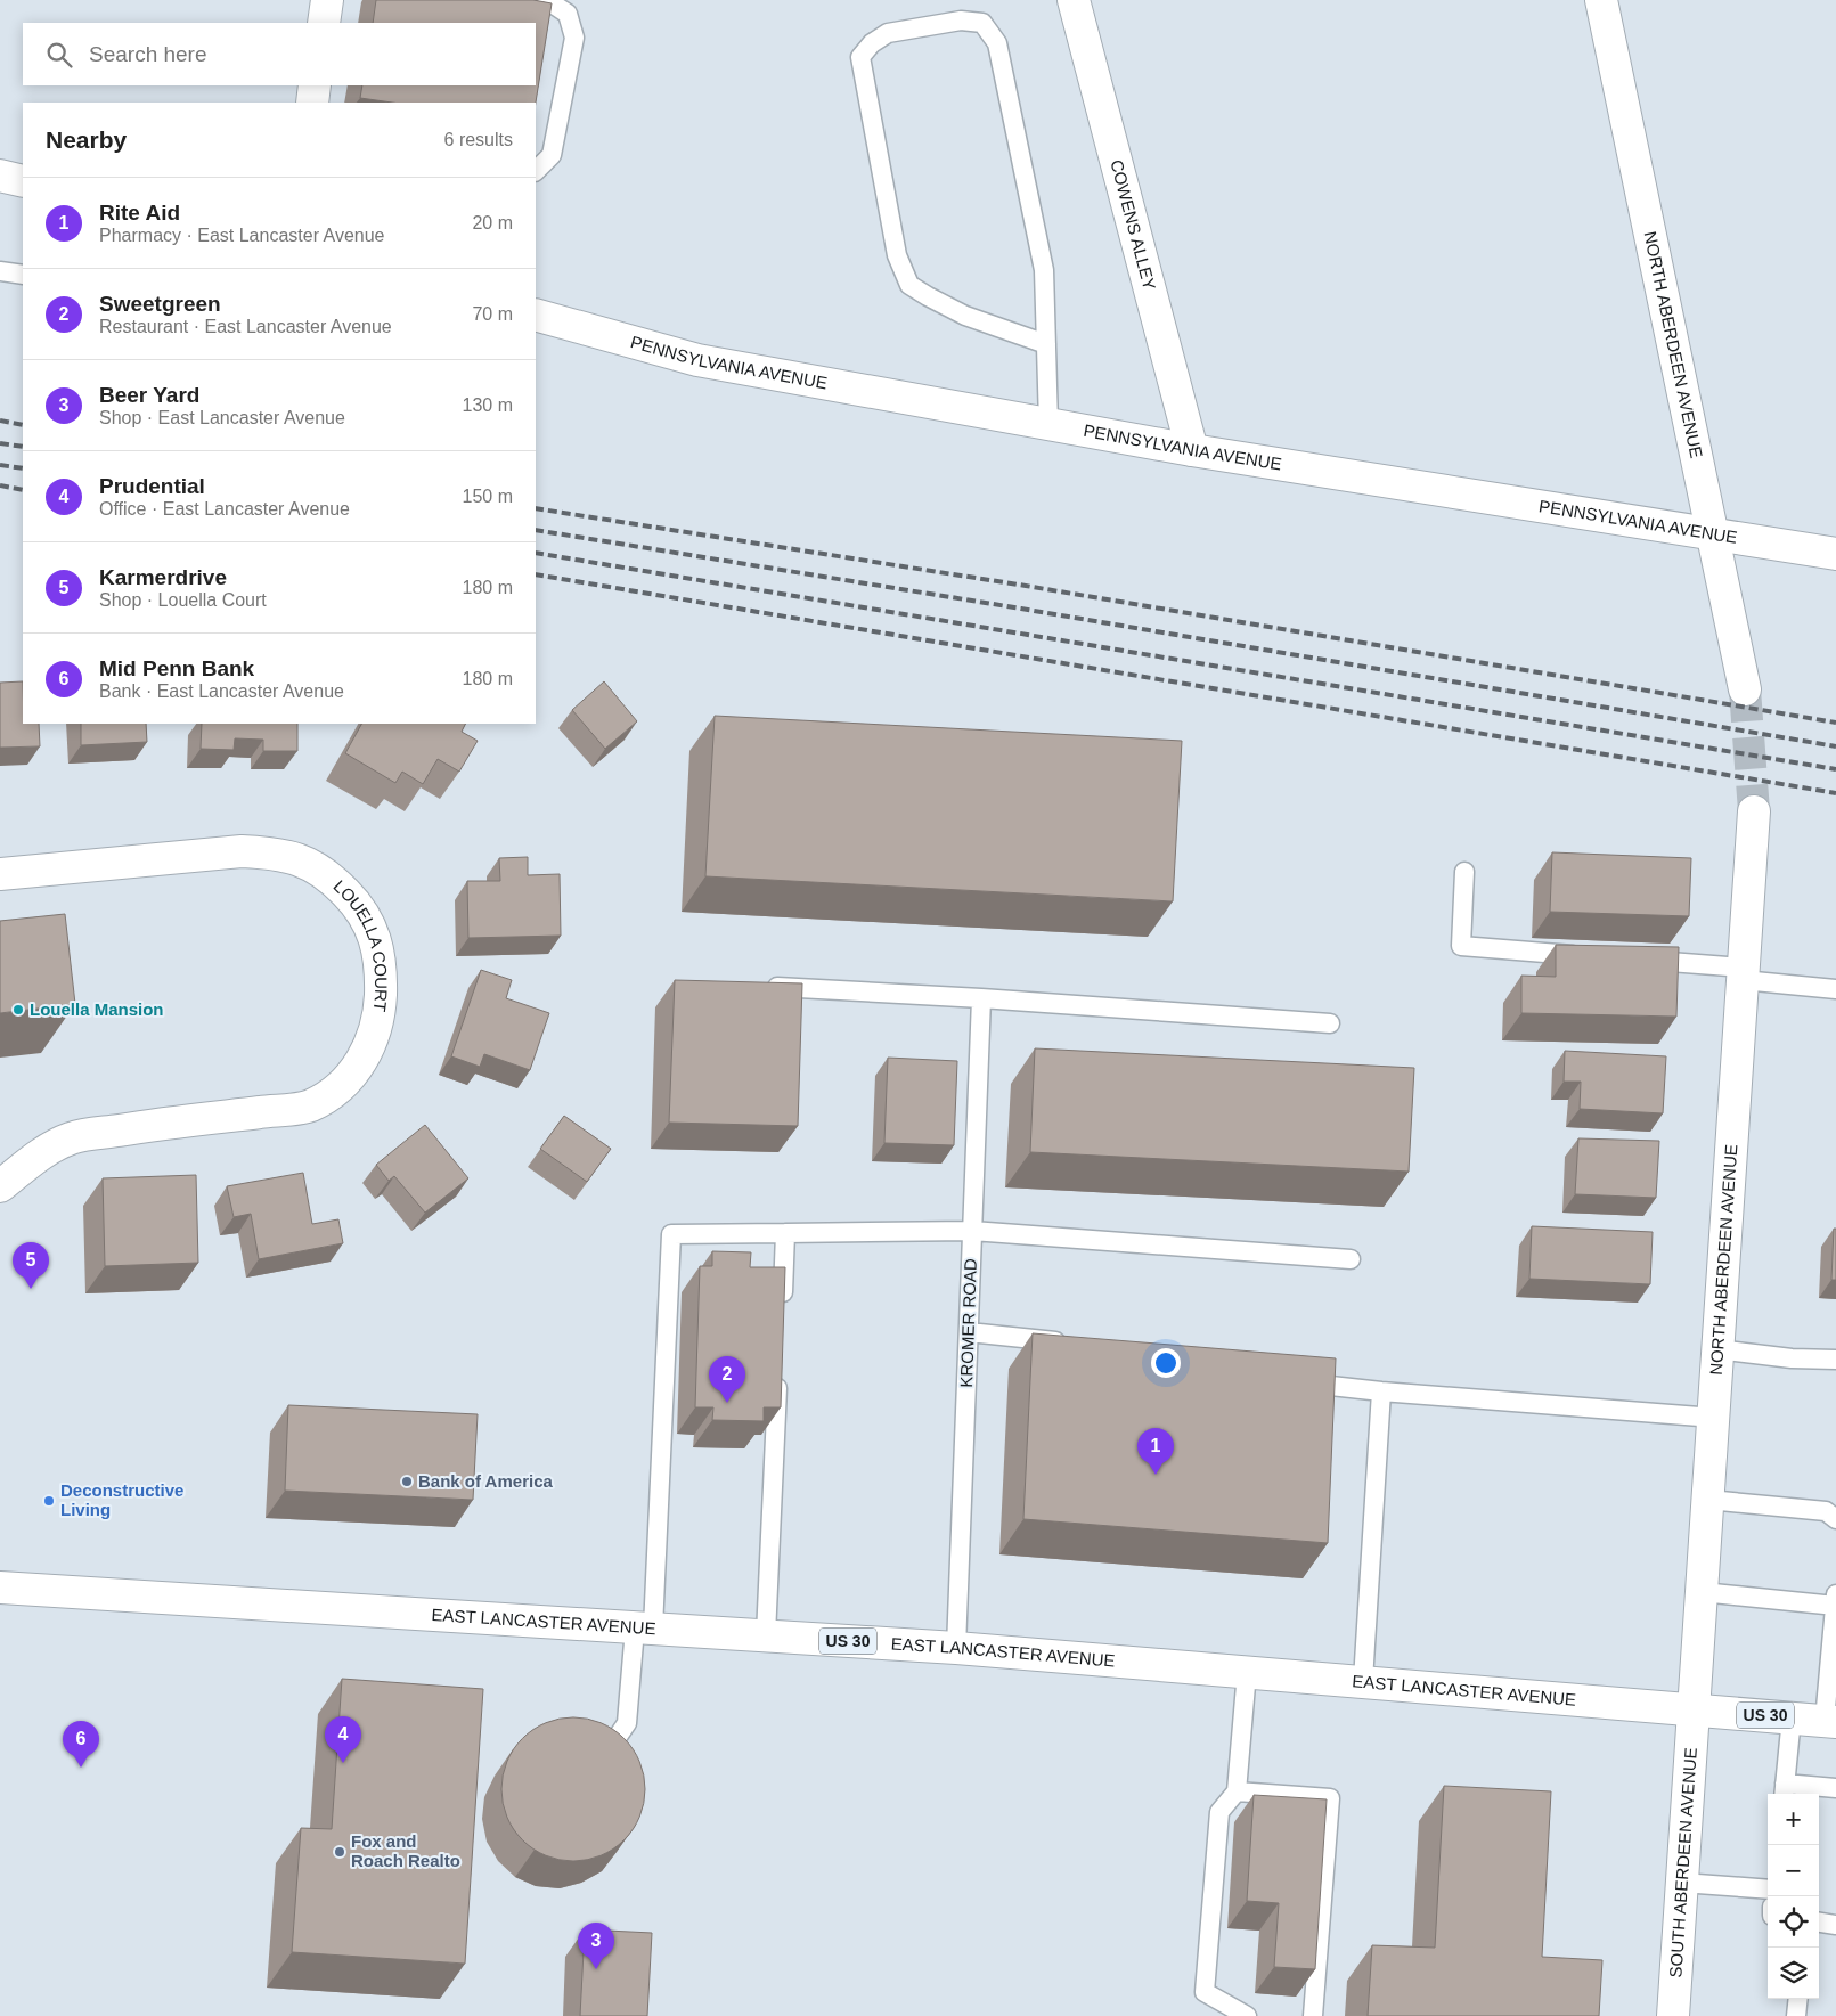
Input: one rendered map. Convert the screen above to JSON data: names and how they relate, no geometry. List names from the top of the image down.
{
  "streets": {
    "main road": [
      "COWENS ALLEY",
      "NORTH ABERDEEN AVENUE",
      "PENNSYLVANIA AVENUE",
      "LOUELLA COURT",
      "EAST LANCASTER AVENUE",
      "US 30",
      "SOUTH ABERDEEN AVENUE"
    ],
    "lane": ["KROMER ROAD"]
  },
  "crossings": [
    ["COWENS ALLEY", "PENNSYLVANIA AVENUE"],
    ["NORTH ABERDEEN AVENUE", "PENNSYLVANIA AVENUE"],
    ["NORTH ABERDEEN AVENUE", "EAST LANCASTER AVENUE"],
    ["NORTH ABERDEEN AVENUE", "SOUTH ABERDEEN AVENUE"],
    ["KROMER ROAD", "EAST LANCASTER AVENUE"],
    ["EAST LANCASTER AVENUE", "SOUTH ABERDEEN AVENUE"]
  ],
  "places": [
    "Louella Mansion",
    "Bank of America",
    "Deconstructive Living",
    "Fox and Roach Realto"
  ],
  "page": {
    "search": "Search here",
    "heading": ["Nearby", "6 results"],
    "list": [
      {
        "mark": "1",
        "name": "Rite Aid",
        "note": "Pharmacy · East Lancaster Avenue",
        "value": "20 m"
      },
      {
        "mark": "2",
        "name": "Sweetgreen",
        "note": "Restaurant · East Lancaster Avenue",
        "value": "70 m"
      },
      {
        "mark": "3",
        "name": "Beer Yard",
        "note": "Shop · East Lancaster Avenue",
        "value": "130 m"
      },
      {
        "mark": "4",
        "name": "Prudential",
        "note": "Office · East Lancaster Avenue",
        "value": "150 m"
      },
      {
        "mark": "5",
        "name": "Karmerdrive",
        "note": "Shop · Louella Court",
        "value": "180 m"
      },
      {
        "mark": "6",
        "name": "Mid Penn Bank",
        "note": "Bank · East Lancaster Avenue",
        "value": "180 m"
      }
    ],
    "pins": [
      "5",
      "2",
      "1",
      "4",
      "6",
      "3"
    ],
    "map_buttons": ["+", "−"]
  }
}
